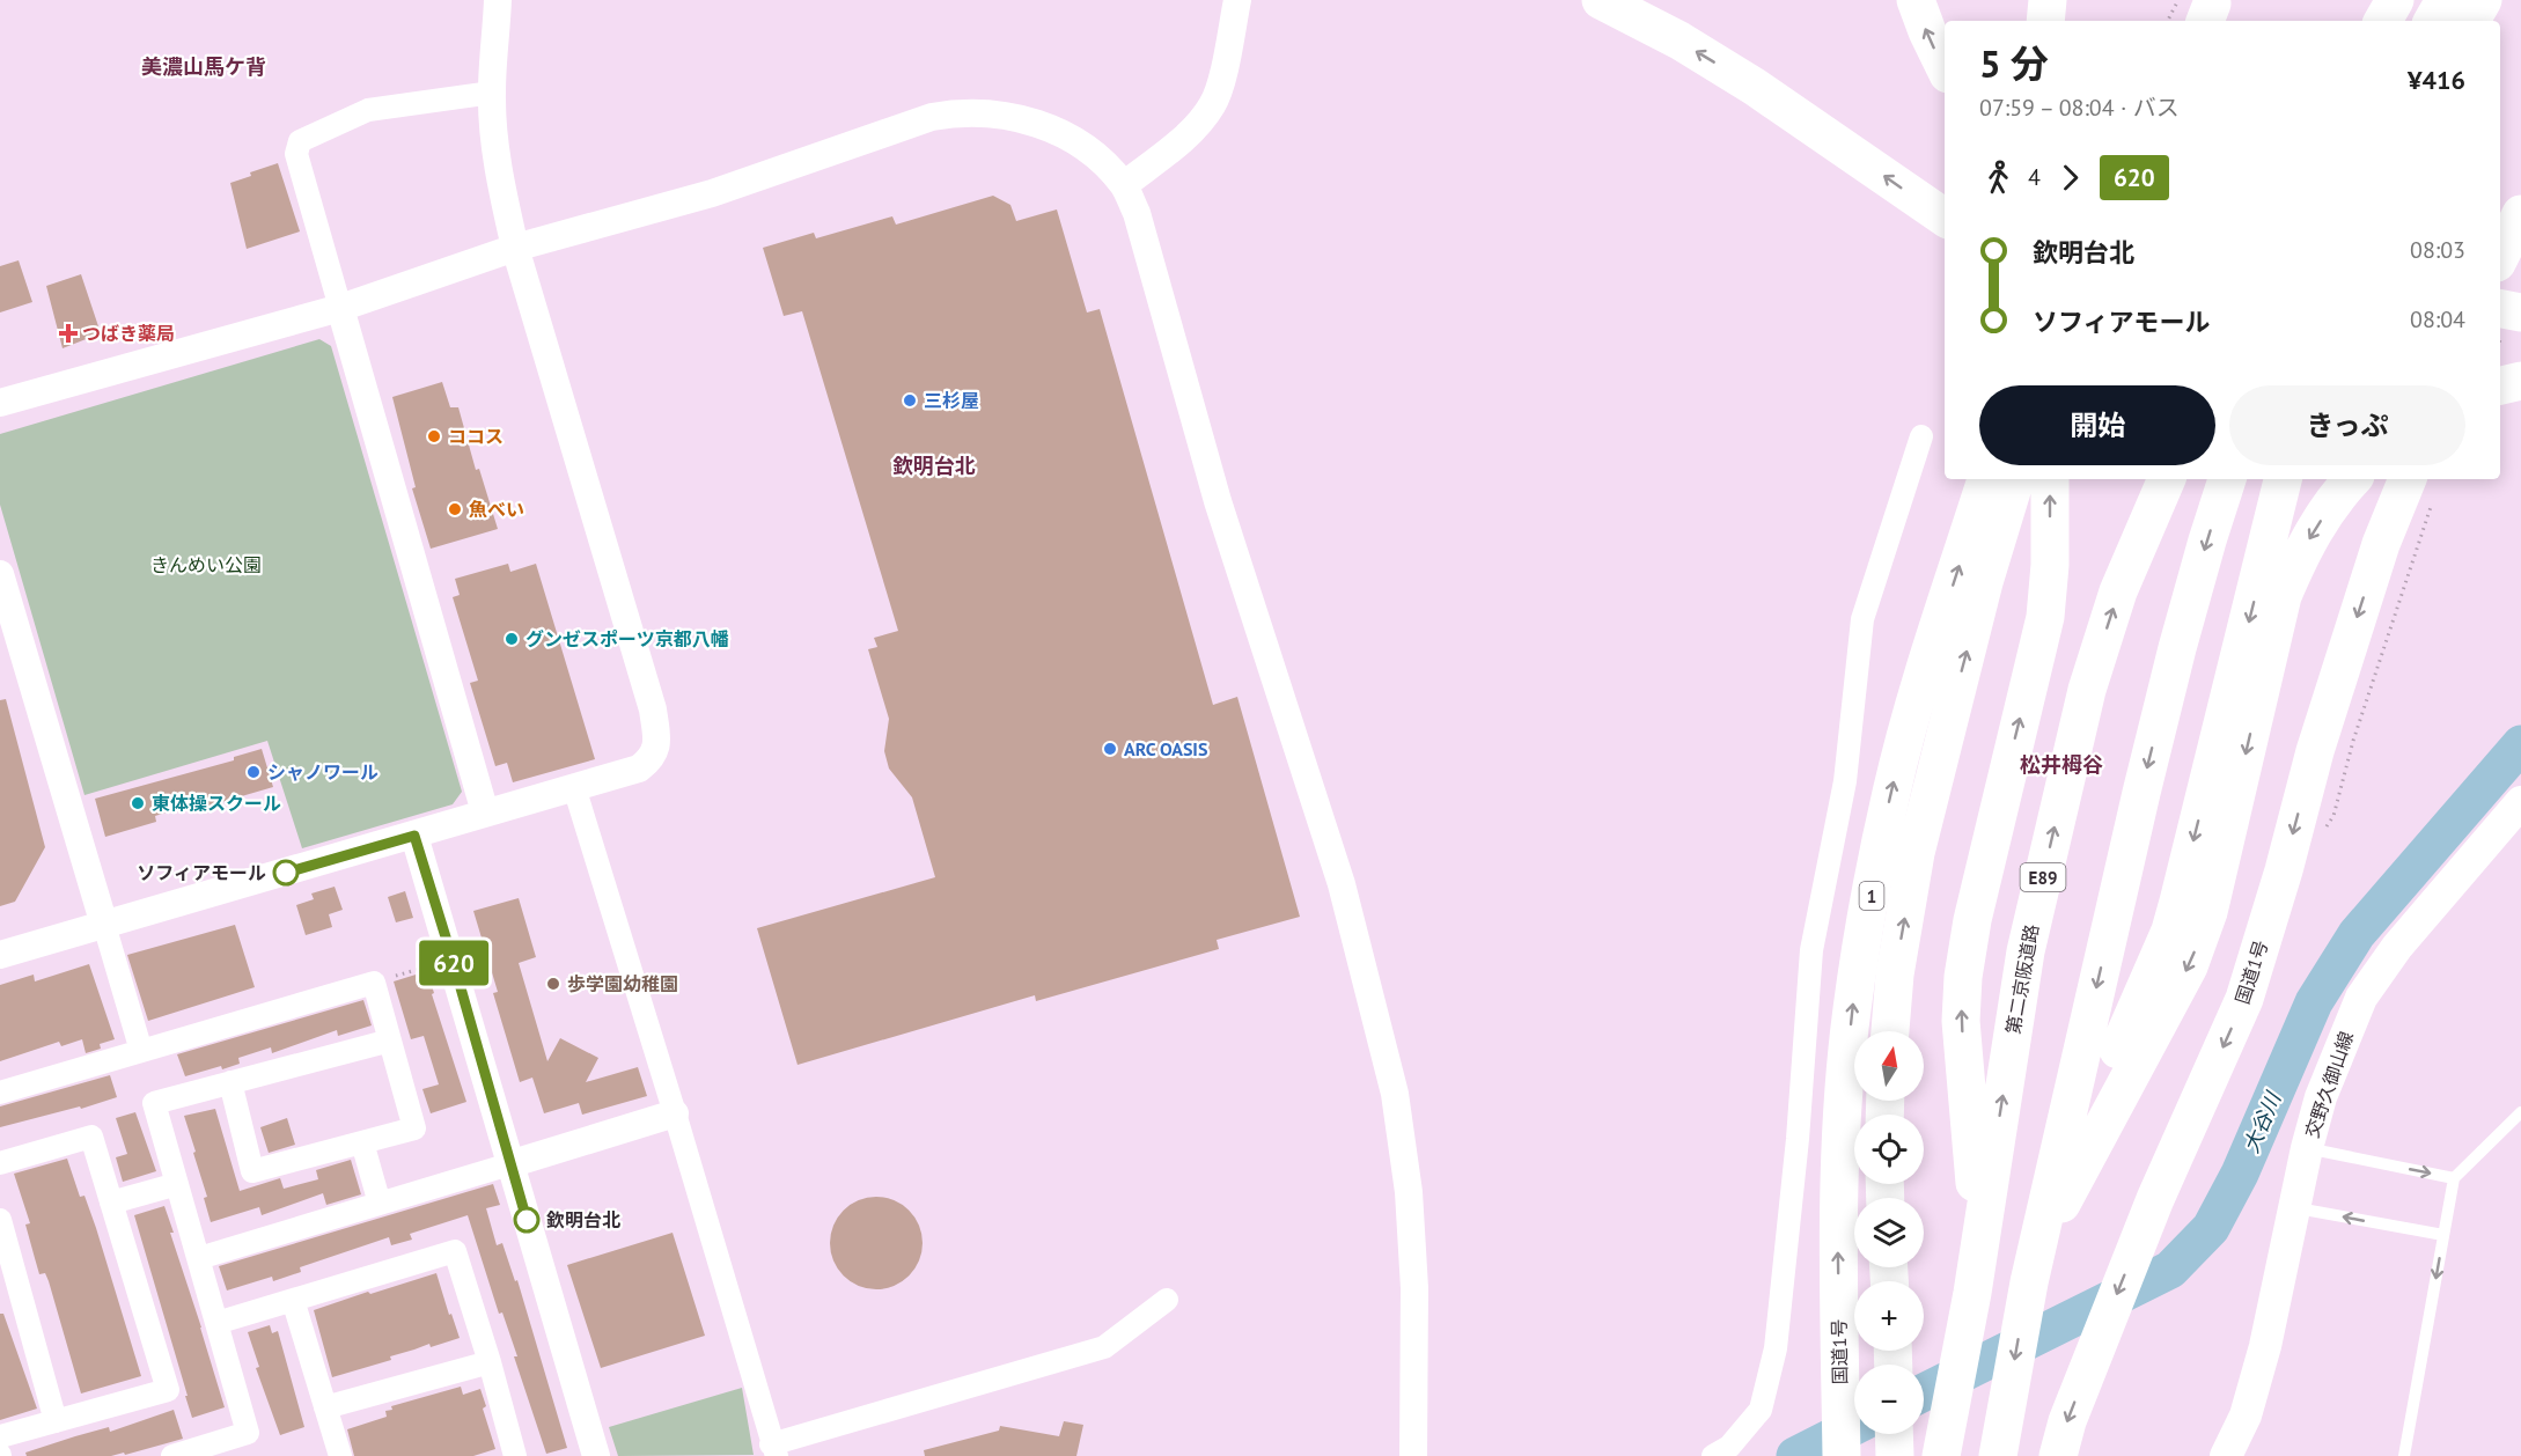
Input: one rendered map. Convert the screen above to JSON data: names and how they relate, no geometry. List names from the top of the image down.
{
  "streets": {
    "highway": [
      "E89",
      "1",
      "国道1号",
      "第二京阪道路"
    ],
    "main road": ["交野久御山線"]
  },
  "districts": ["美濃山馬ケ背", "欽明台北", "松井栂谷"],
  "water": ["大谷川"],
  "parks": ["きんめい公園"],
  "places": {
    "health": ["つばき薬局"],
    "other": [
      "三杉屋",
      "ココス",
      "魚べい",
      "グンゼスポーツ京都八幡",
      "ARC OASIS",
      "シャノワール",
      "東体操スクール",
      "ソフィアモール",
      "歩学園幼稚園",
      "欽明台北"
    ]
  },
  "lines": ["bus line 620"],
  "north": "top",
  "page": {
    "on_map": "620",
    "heading": ["5 分", "07:59 – 08:04 · バス", "¥416"],
    "legs": ["4", "620"],
    "list": [
      {
        "name": "欽明台北",
        "value": "08:03"
      },
      {
        "name": "ソフィアモール",
        "value": "08:04"
      }
    ],
    "buttons": ["開始", "きっぷ"],
    "map_buttons": ["+", "−"]
  }
}
